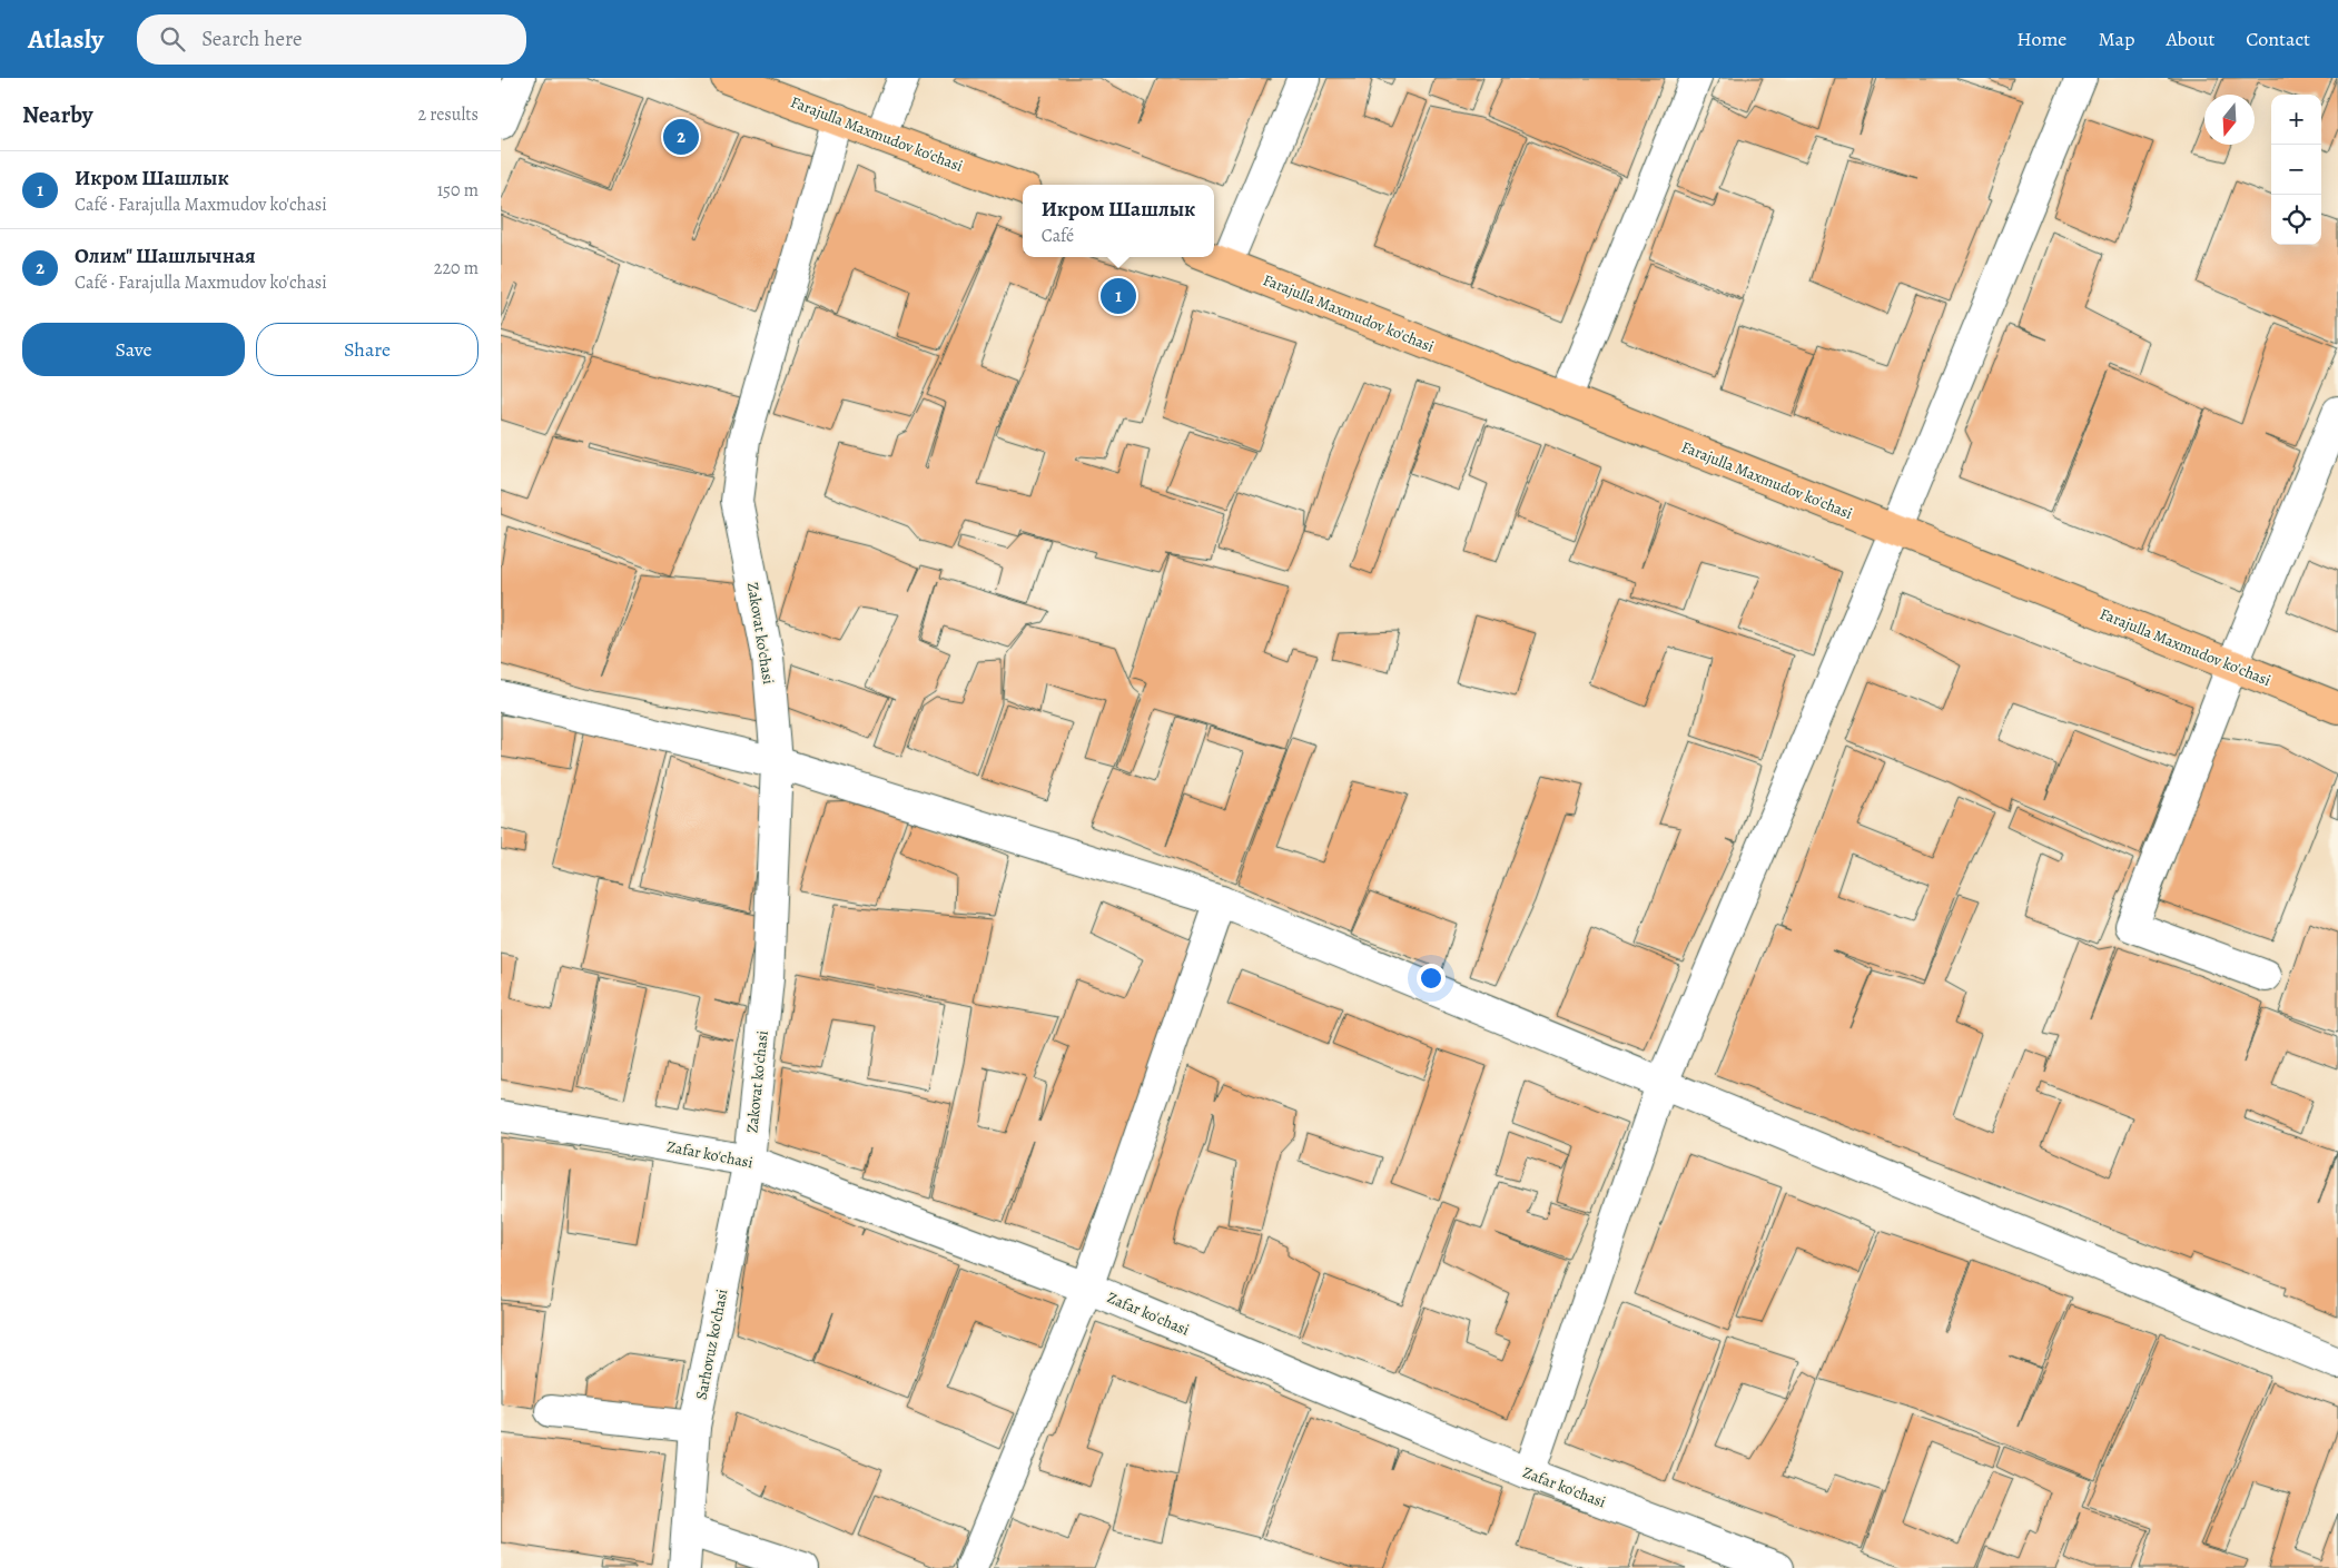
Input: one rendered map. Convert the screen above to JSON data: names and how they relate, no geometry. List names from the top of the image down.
{
  "streets": {
    "main road": ["Farajulla Maxmudov ko'chasi"],
    "street": ["Zakovat ko'chasi", "Zafar ko'chasi", "Sarhovuz ko'chasi"]
  },
  "crossings": [
    ["Farajulla Maxmudov ko'chasi", "Zakovat ko'chasi"],
    ["Zakovat ko'chasi", "Zafar ko'chasi"],
    ["Zakovat ko'chasi", "Sarhovuz ko'chasi"],
    ["Zafar ko'chasi", "Sarhovuz ko'chasi"]
  ],
  "north": "bottom",
  "page": {
    "header": "Atlasly",
    "search": "Search here",
    "nav": [
      "Home",
      "Map",
      "About",
      "Contact"
    ],
    "heading": ["Nearby", "2 results"],
    "map_buttons": ["+", "−"],
    "pins": ["2", "1"],
    "list": [
      {
        "mark": "1",
        "name": "Икром Шашлык",
        "note": "Café · Farajulla Maxmudov ko'chasi",
        "value": "150 m"
      },
      {
        "mark": "2",
        "name": "Олим\" Шашлычная",
        "note": "Café · Farajulla Maxmudov ko'chasi",
        "value": "220 m"
      }
    ],
    "popup": ["Икром Шашлык", "Café"],
    "buttons": ["Save", "Share"]
  }
}
